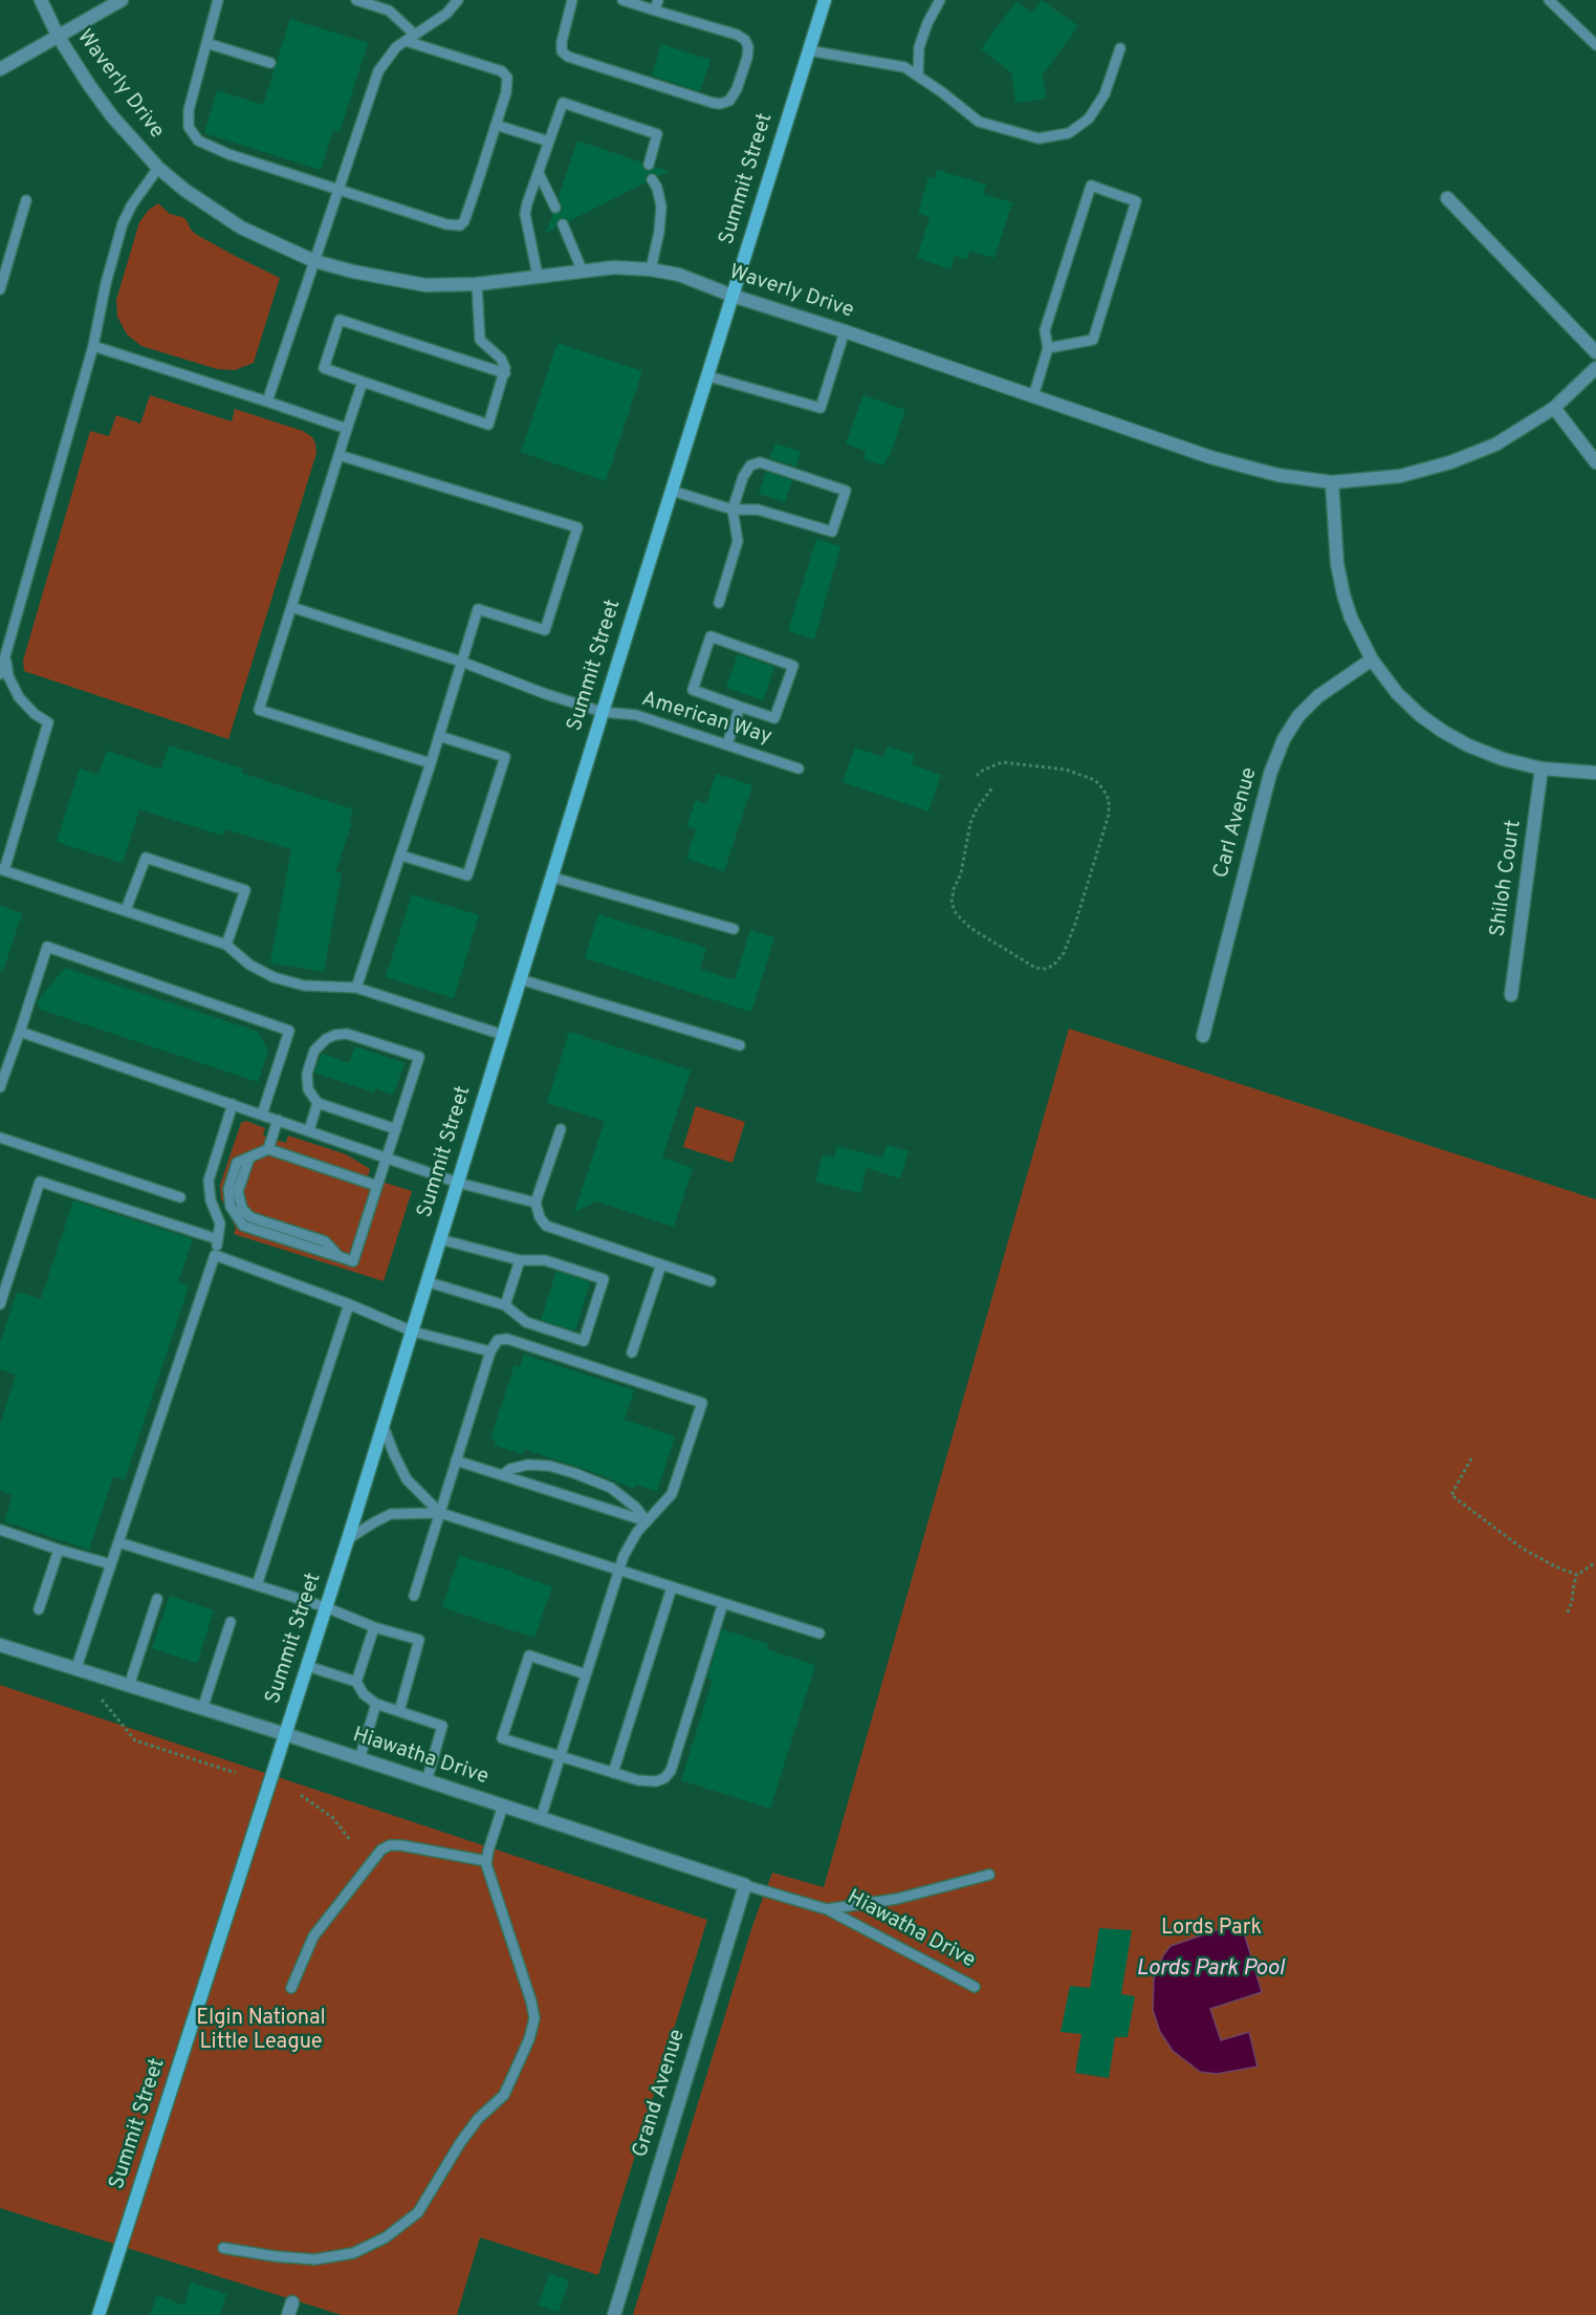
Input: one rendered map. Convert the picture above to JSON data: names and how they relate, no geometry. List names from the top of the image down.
{
  "streets": {
    "main road": ["Summit Street"],
    "street": [
      "Waverly Drive",
      "Carl Avenue",
      "Shiloh Court",
      "Hiawatha Drive",
      "Grand Avenue"
    ],
    "lane": ["American Way"]
  },
  "crossings": [
    ["Waverly Drive", "Summit Street"],
    ["Summit Street", "American Way"],
    ["Summit Street", "Hiawatha Drive"],
    ["Hiawatha Drive", "Grand Avenue"]
  ],
  "water": ["Lords Park Pool"],
  "parks": ["Lords Park", "Elgin National Little League"]
}
